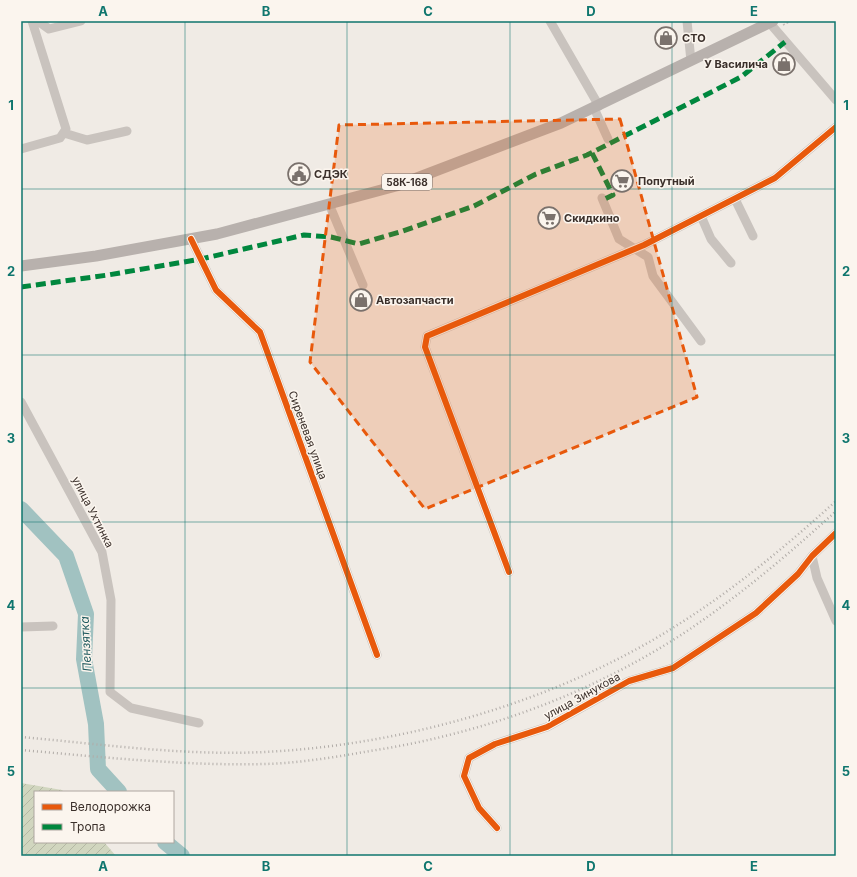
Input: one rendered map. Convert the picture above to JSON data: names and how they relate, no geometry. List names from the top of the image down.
{
  "streets": {
    "main road": ["58К-168"],
    "street": ["Сиреневая улица", "улица Ухтинка", "улица Зинукова"]
  },
  "crossings": [
    ["58К-168", "Сиреневая улица"]
  ],
  "water": ["Пензятка"],
  "places": {
    "shop": ["СТО", "У Василича", "Автозапчасти"],
    "public building": ["СДЭК"],
    "supermarket": ["Попутный", "Скидкино"]
  },
  "legend": ["Велодорожка", "Тропа"],
  "grid": {
    "columns": [
      "A",
      "B",
      "C",
      "D",
      "E"
    ],
    "rows": [
      "1",
      "2",
      "3",
      "4",
      "5"
    ]
  }
}
